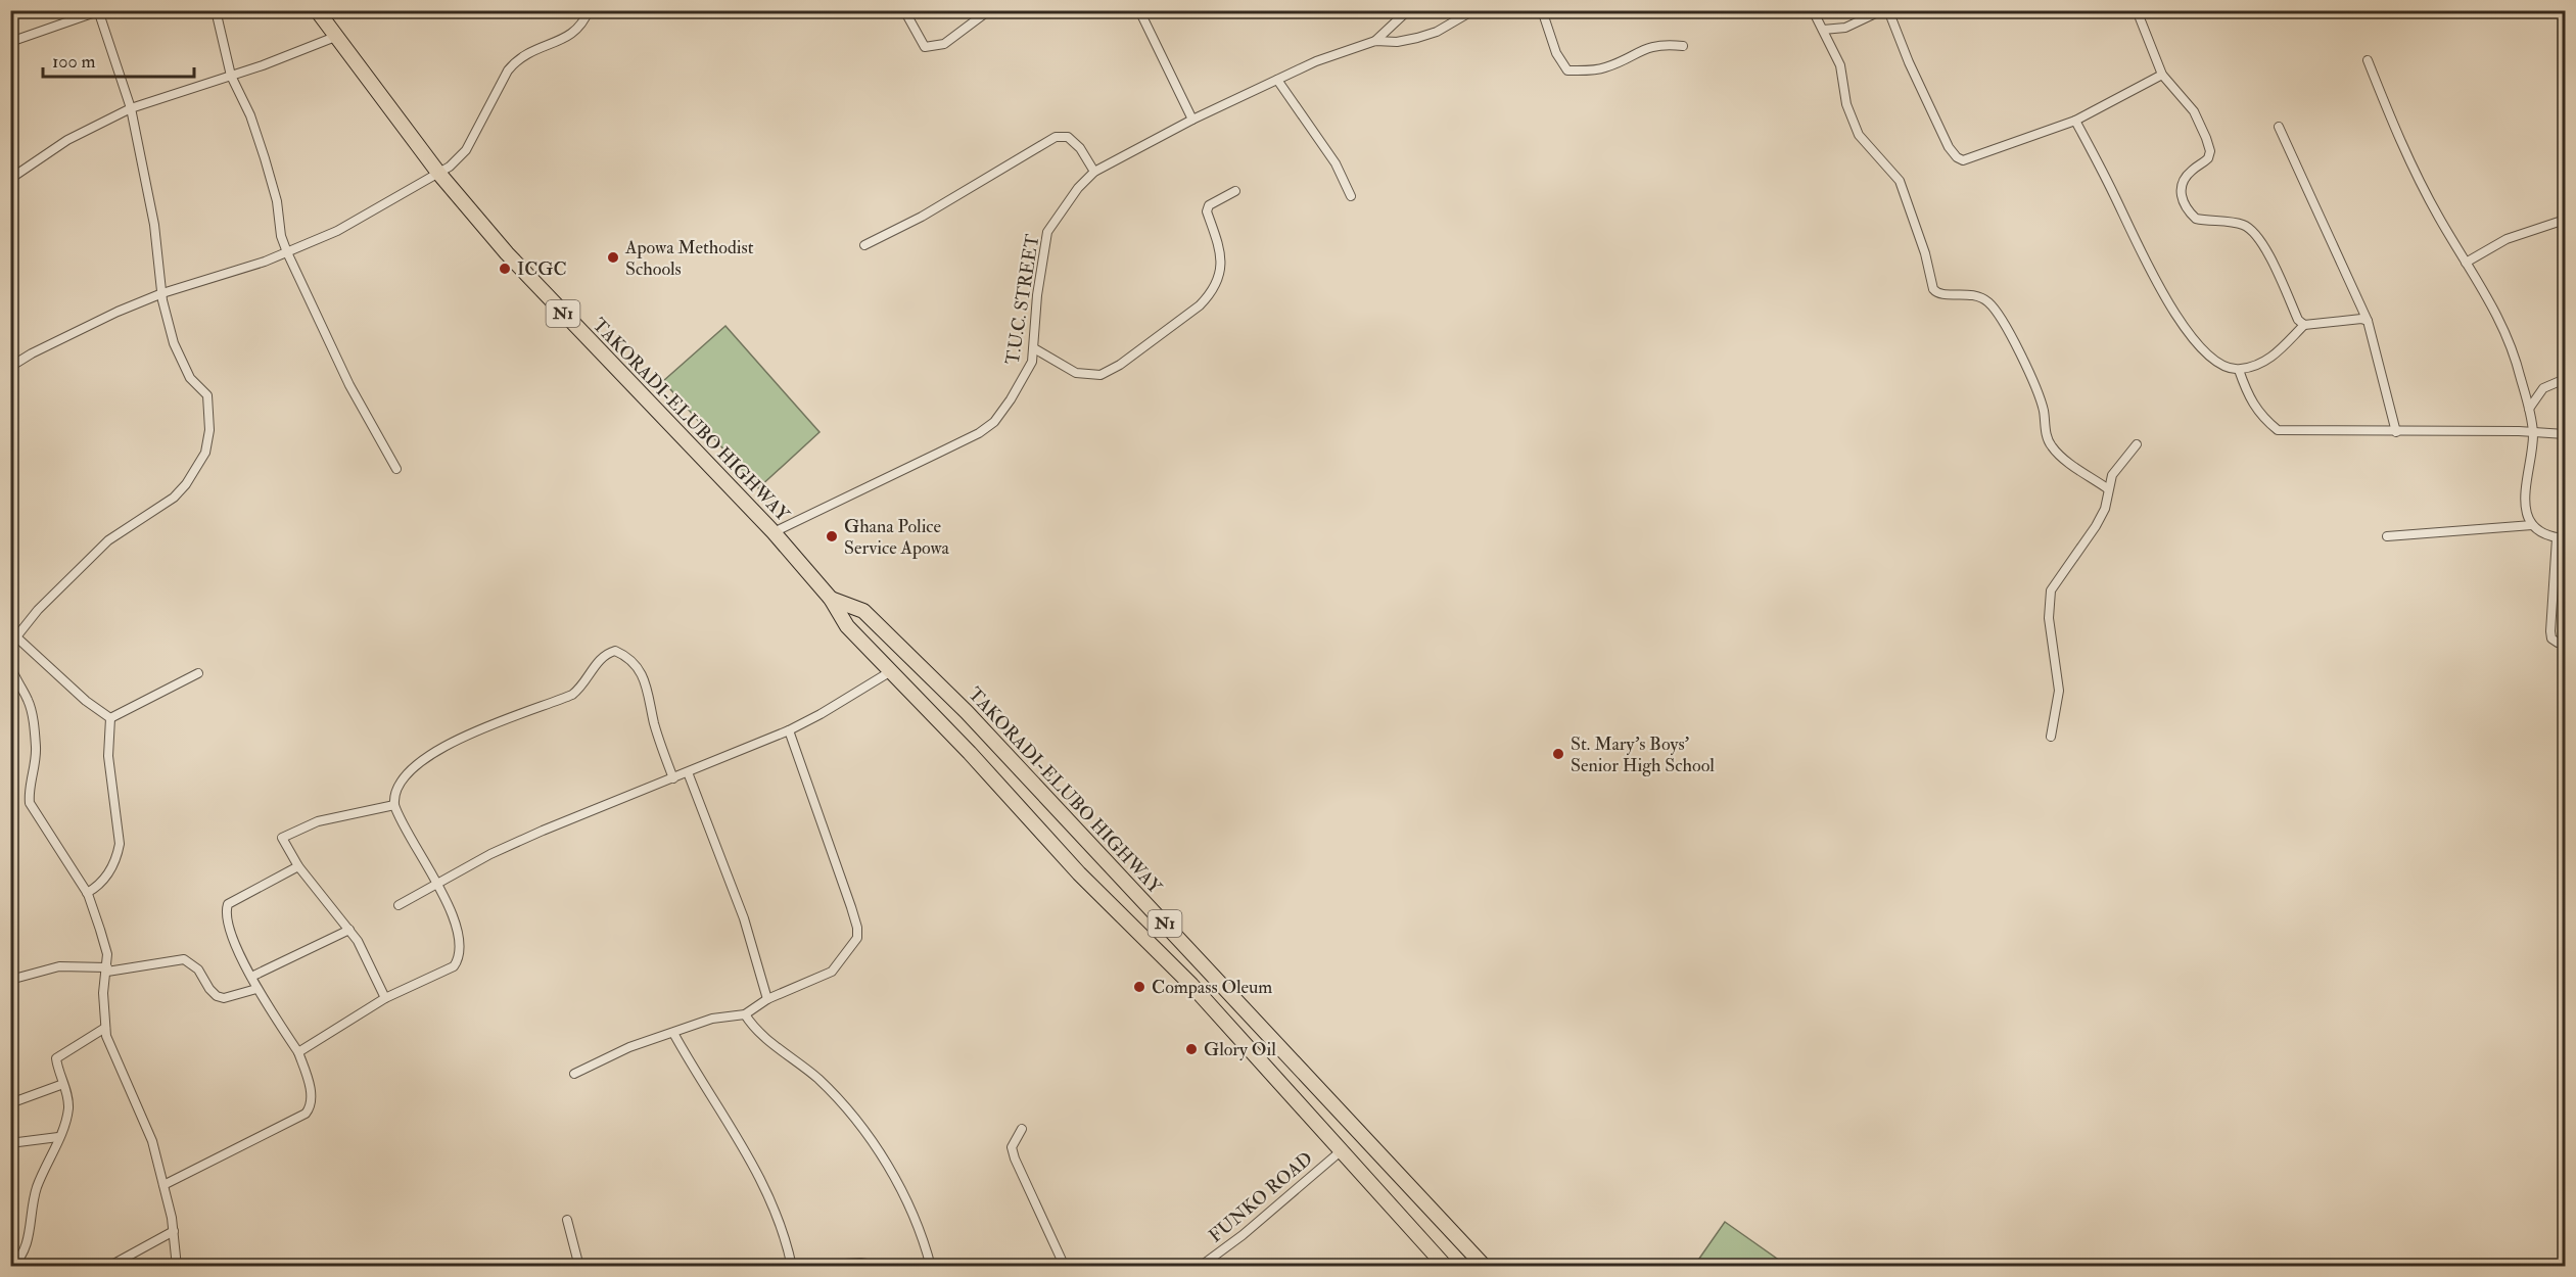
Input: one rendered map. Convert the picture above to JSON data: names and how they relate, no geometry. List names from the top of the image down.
{
  "streets": {
    "highway": ["N1", "TAKORADI-ELUBO HIGHWAY"],
    "street": ["T.U.C. STREET", "FUNKO ROAD"]
  },
  "crossings": [
    ["T.U.C. STREET", "TAKORADI-ELUBO HIGHWAY"],
    ["TAKORADI-ELUBO HIGHWAY", "FUNKO ROAD"]
  ],
  "places": [
    "Apowa Methodist Schools",
    "ICGC",
    "Ghana Police Service Apowa",
    "St. Mary's Boys' Senior High School",
    "Compass Oleum",
    "Glory Oil"
  ],
  "scale_bar": "100 m"
}
